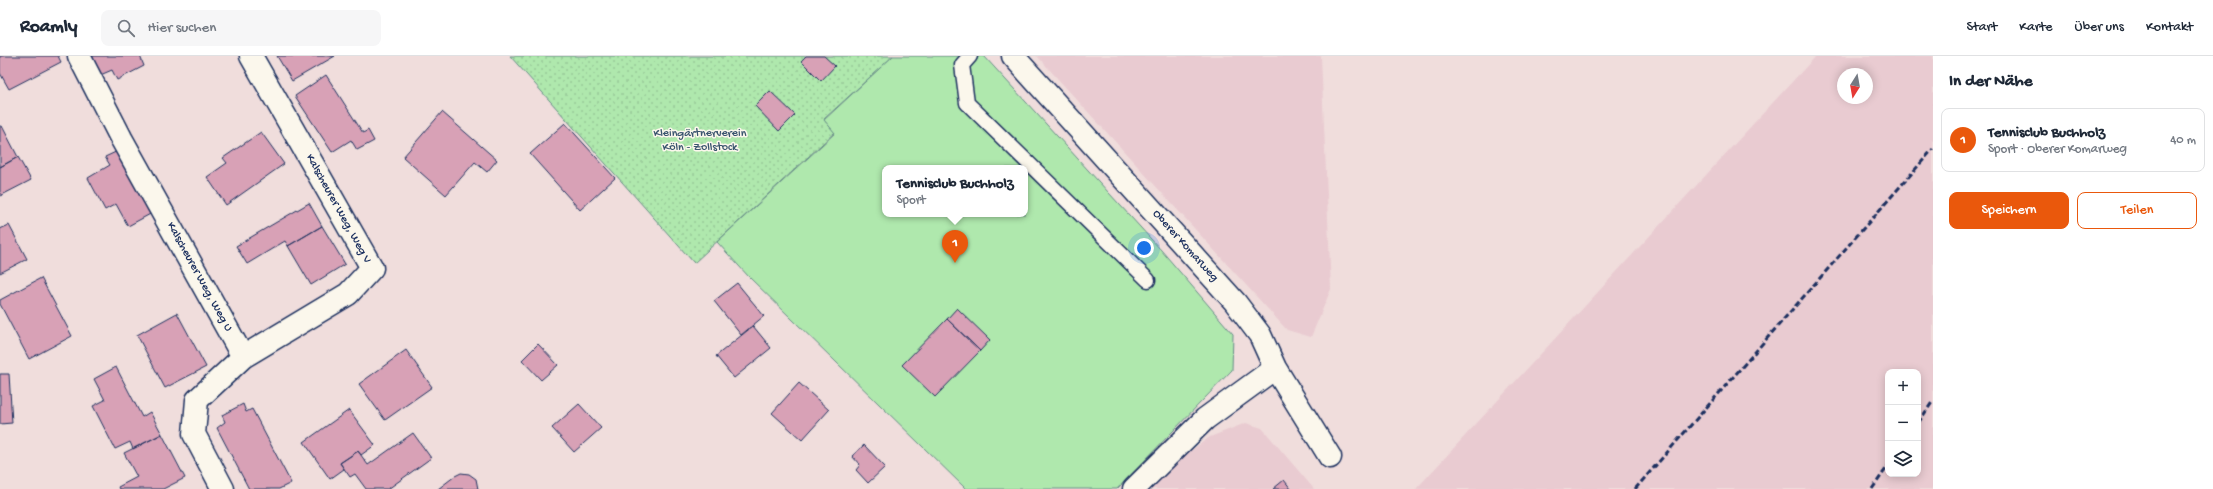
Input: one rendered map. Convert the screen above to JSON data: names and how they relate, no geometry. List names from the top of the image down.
{
  "streets": {
    "street": ["Kalscheurer Weg, Weg V", "Oberer Komarweg", "Kalscheurer Weg, Weg U"]
  },
  "crossings": [
    ["Kalscheurer Weg, Weg V", "Kalscheurer Weg, Weg U"]
  ],
  "parks": ["Kleingärtnerverein Köln - Zollstock"],
  "north": "bottom",
  "page": {
    "header": "Roamly",
    "search": "Hier suchen",
    "nav": [
      "Start",
      "Karte",
      "Über uns",
      "Kontakt"
    ],
    "heading": "In der Nähe",
    "list": [
      {
        "mark": "1",
        "name": "Tennisclub Buchholz",
        "note": "Sport · Oberer Komarweg",
        "value": "40 m"
      }
    ],
    "popup": ["Tennisclub Buchholz", "Sport"],
    "buttons": ["Speichern", "Teilen"],
    "pins": "1",
    "map_buttons": ["+", "−"]
  }
}
